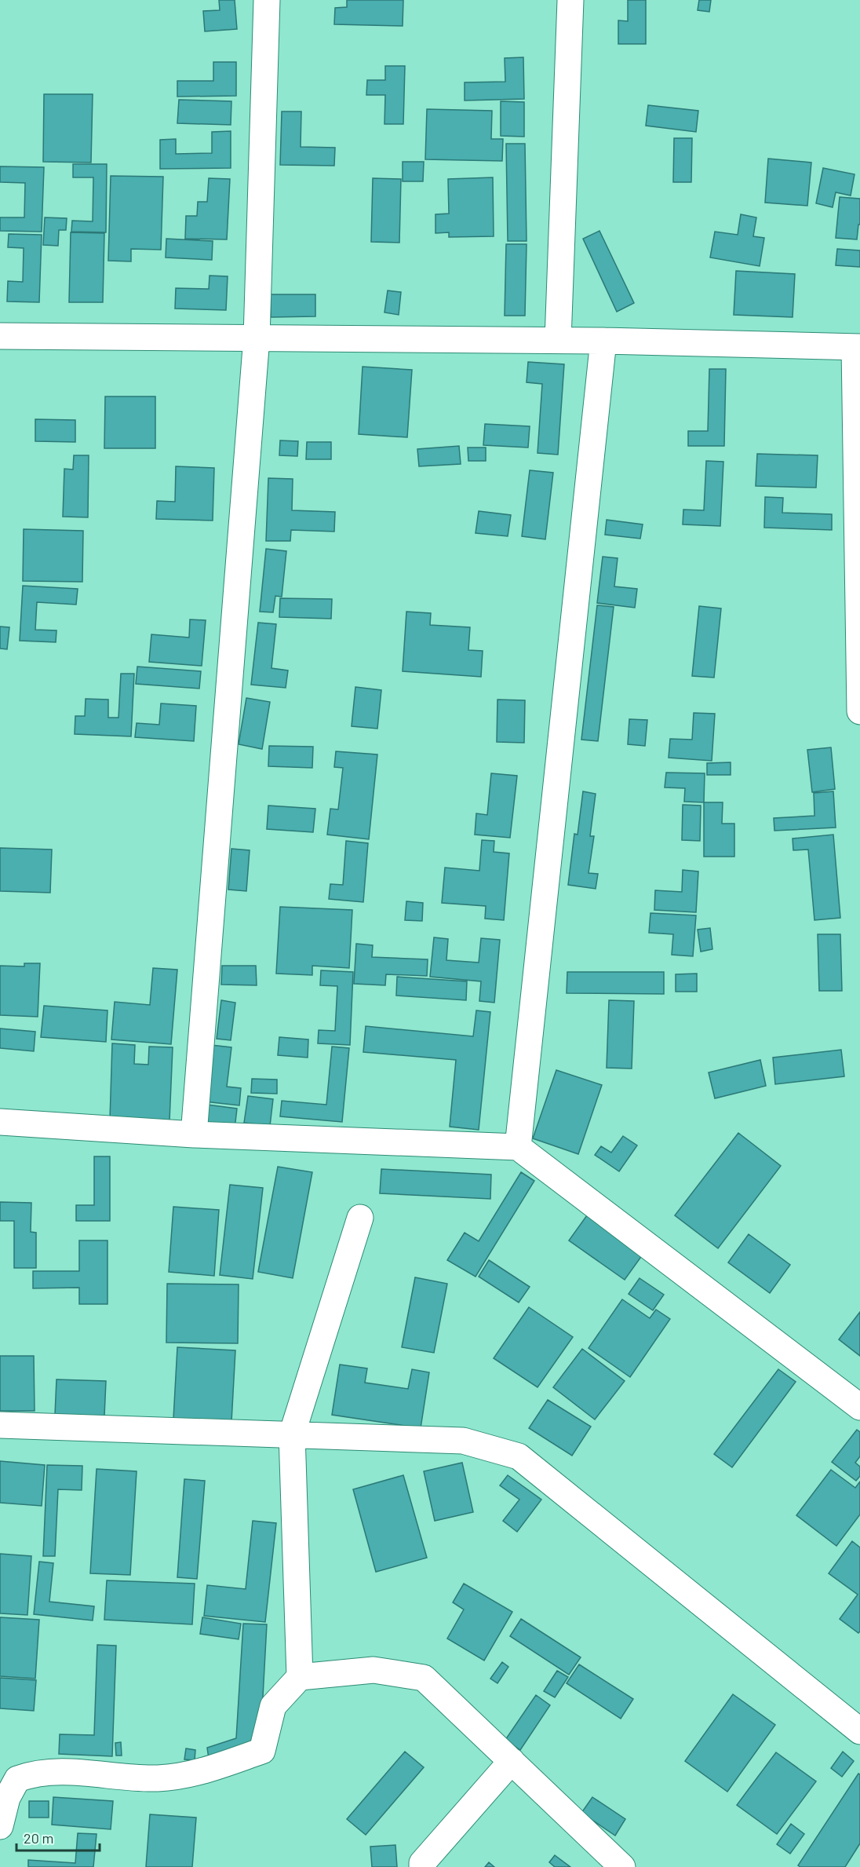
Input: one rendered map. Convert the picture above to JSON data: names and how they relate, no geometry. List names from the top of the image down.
{
  "scale_bar": "20 m"
}
